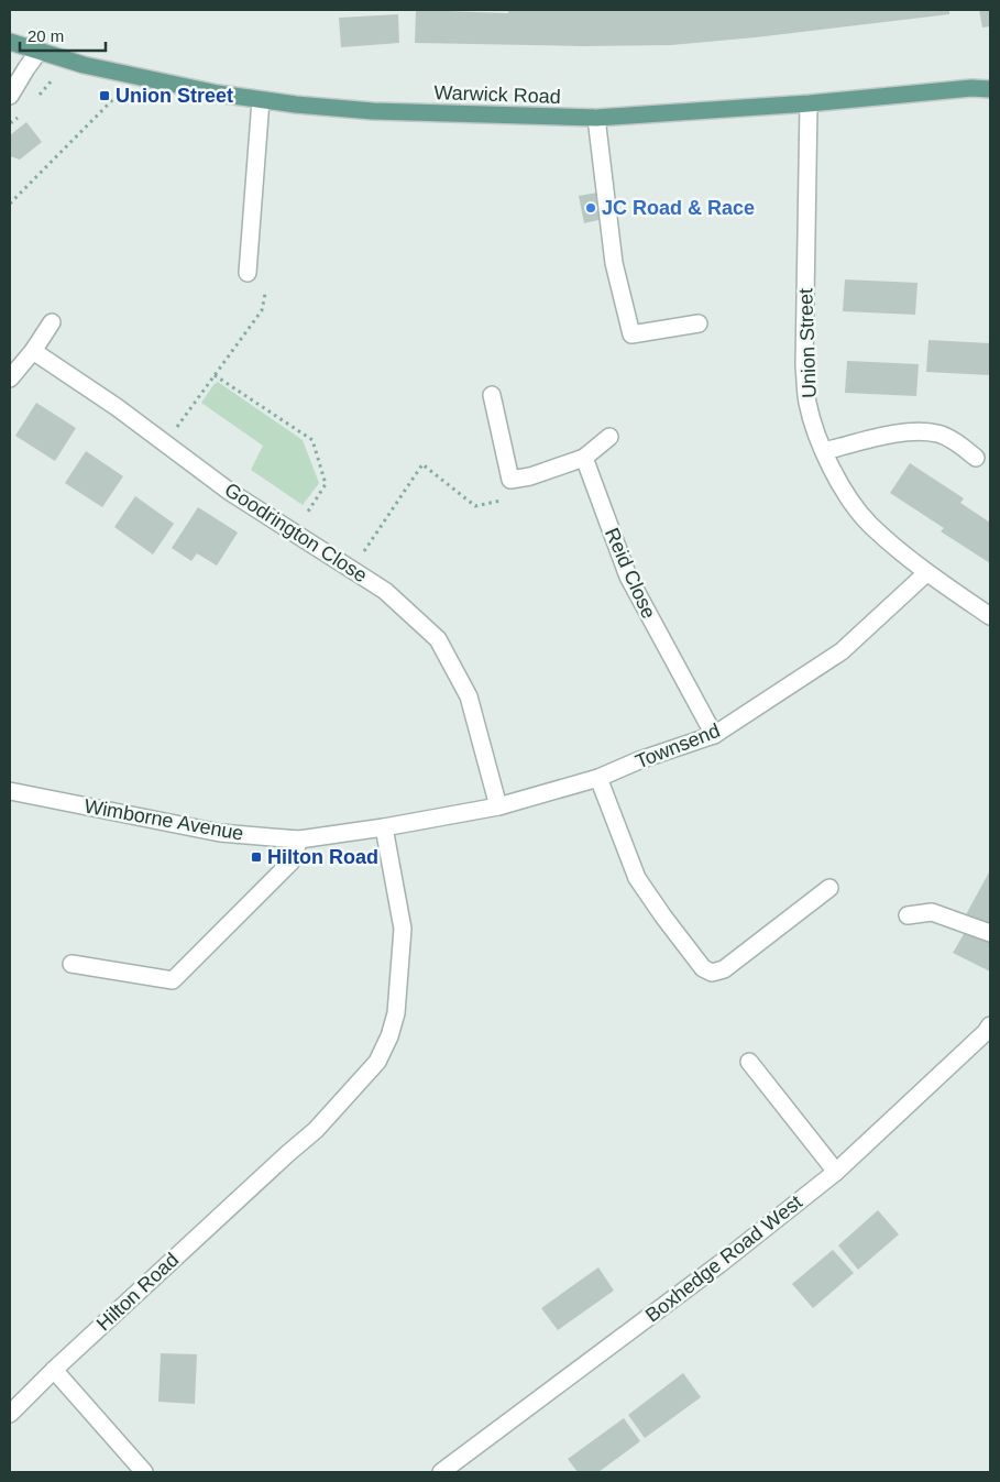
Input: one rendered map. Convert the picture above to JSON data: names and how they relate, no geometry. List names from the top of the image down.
{
  "streets": {
    "main road": ["Warwick Road"],
    "street": [
      "Union Street",
      "Goodrington Close",
      "Reid Close",
      "Townsend",
      "Wimborne Avenue",
      "Boxhedge Road West",
      "Hilton Road"
    ]
  },
  "crossings": [
    ["Warwick Road", "Union Street"],
    ["Union Street", "Townsend"],
    ["Goodrington Close", "Townsend"],
    ["Reid Close", "Townsend"],
    ["Townsend", "Wimborne Avenue"],
    ["Townsend", "Hilton Road"],
    ["Wimborne Avenue", "Hilton Road"]
  ],
  "places": {
    "transit": ["Union Street", "Hilton Road"],
    "other": ["JC Road & Race"]
  },
  "scale_bar": "20 m"
}
